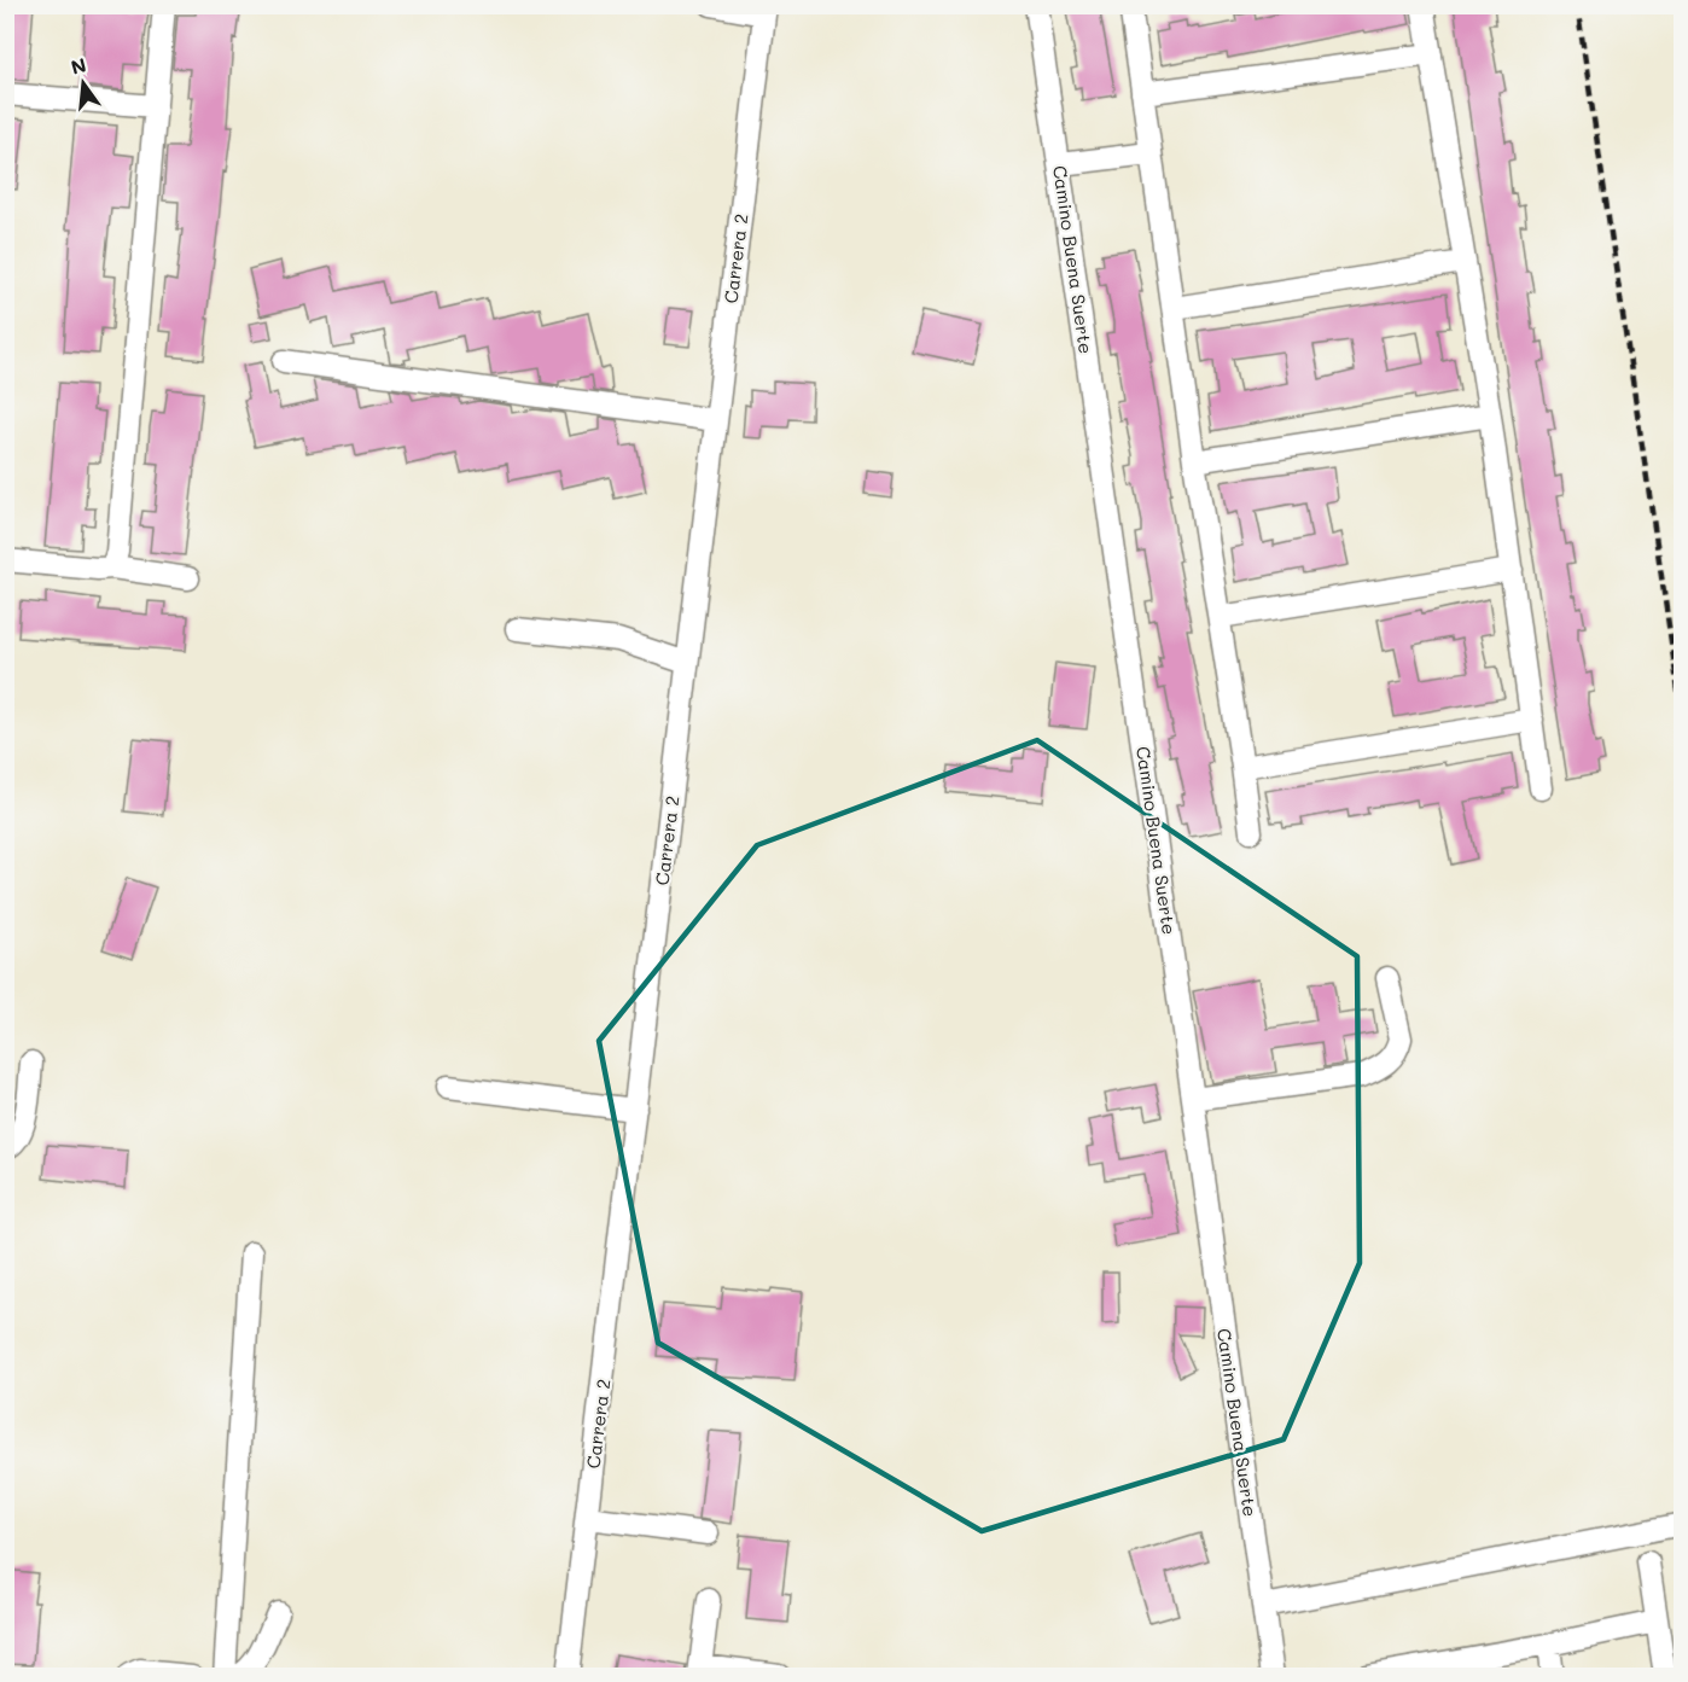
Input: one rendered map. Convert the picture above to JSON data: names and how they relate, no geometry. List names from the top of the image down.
{
  "streets": {
    "street": ["Carrera 2", "Camino Buena Suerte"]
  },
  "north": "top"
}
